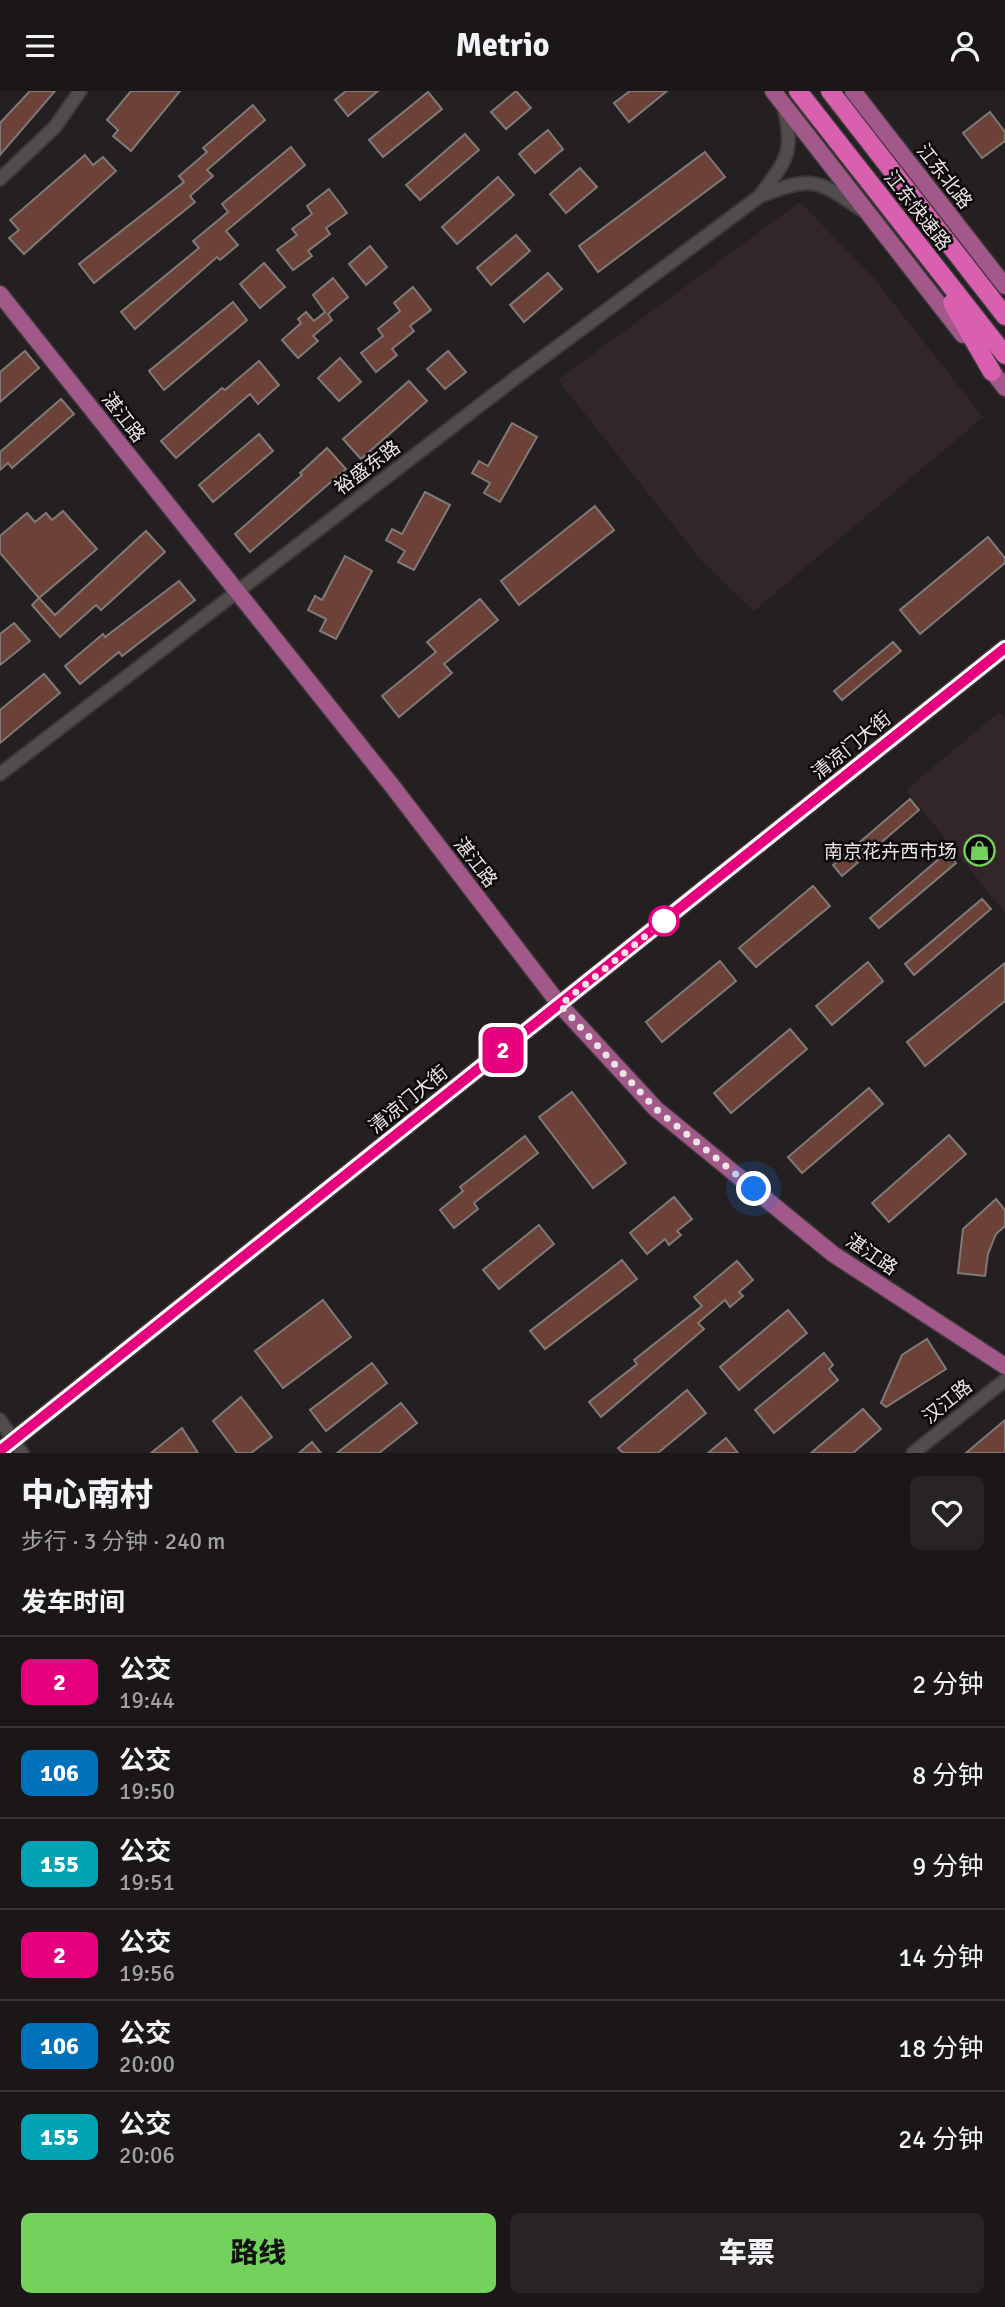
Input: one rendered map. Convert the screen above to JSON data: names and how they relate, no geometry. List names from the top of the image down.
{
  "streets": {
    "highway": ["江东快速路"],
    "main road": ["江东北路", "湛江路", "清凉门大街"],
    "street": ["裕盛东路", "汉江路"]
  },
  "crossings": [
    ["湛江路", "裕盛东路"],
    ["湛江路", "清凉门大街"]
  ],
  "places": {
    "shop": ["南京花卉西市场"]
  },
  "lines": ["bus line 2"],
  "page": {
    "header": "Metrio",
    "on_map": "2",
    "heading": [
      ["中心南村", "步行 · 3 分钟 · 240 m"],
      "发车时间"
    ],
    "list": [
      {
        "mark": "2",
        "name": "公交",
        "note": "19:44",
        "value": "2 分钟"
      },
      {
        "mark": "106",
        "name": "公交",
        "note": "19:50",
        "value": "8 分钟"
      },
      {
        "mark": "155",
        "name": "公交",
        "note": "19:51",
        "value": "9 分钟"
      },
      {
        "mark": "2",
        "name": "公交",
        "note": "19:56",
        "value": "14 分钟"
      },
      {
        "mark": "106",
        "name": "公交",
        "note": "20:00",
        "value": "18 分钟"
      },
      {
        "mark": "155",
        "name": "公交",
        "note": "20:06",
        "value": "24 分钟"
      }
    ],
    "buttons": ["路线", "车票"]
  }
}
